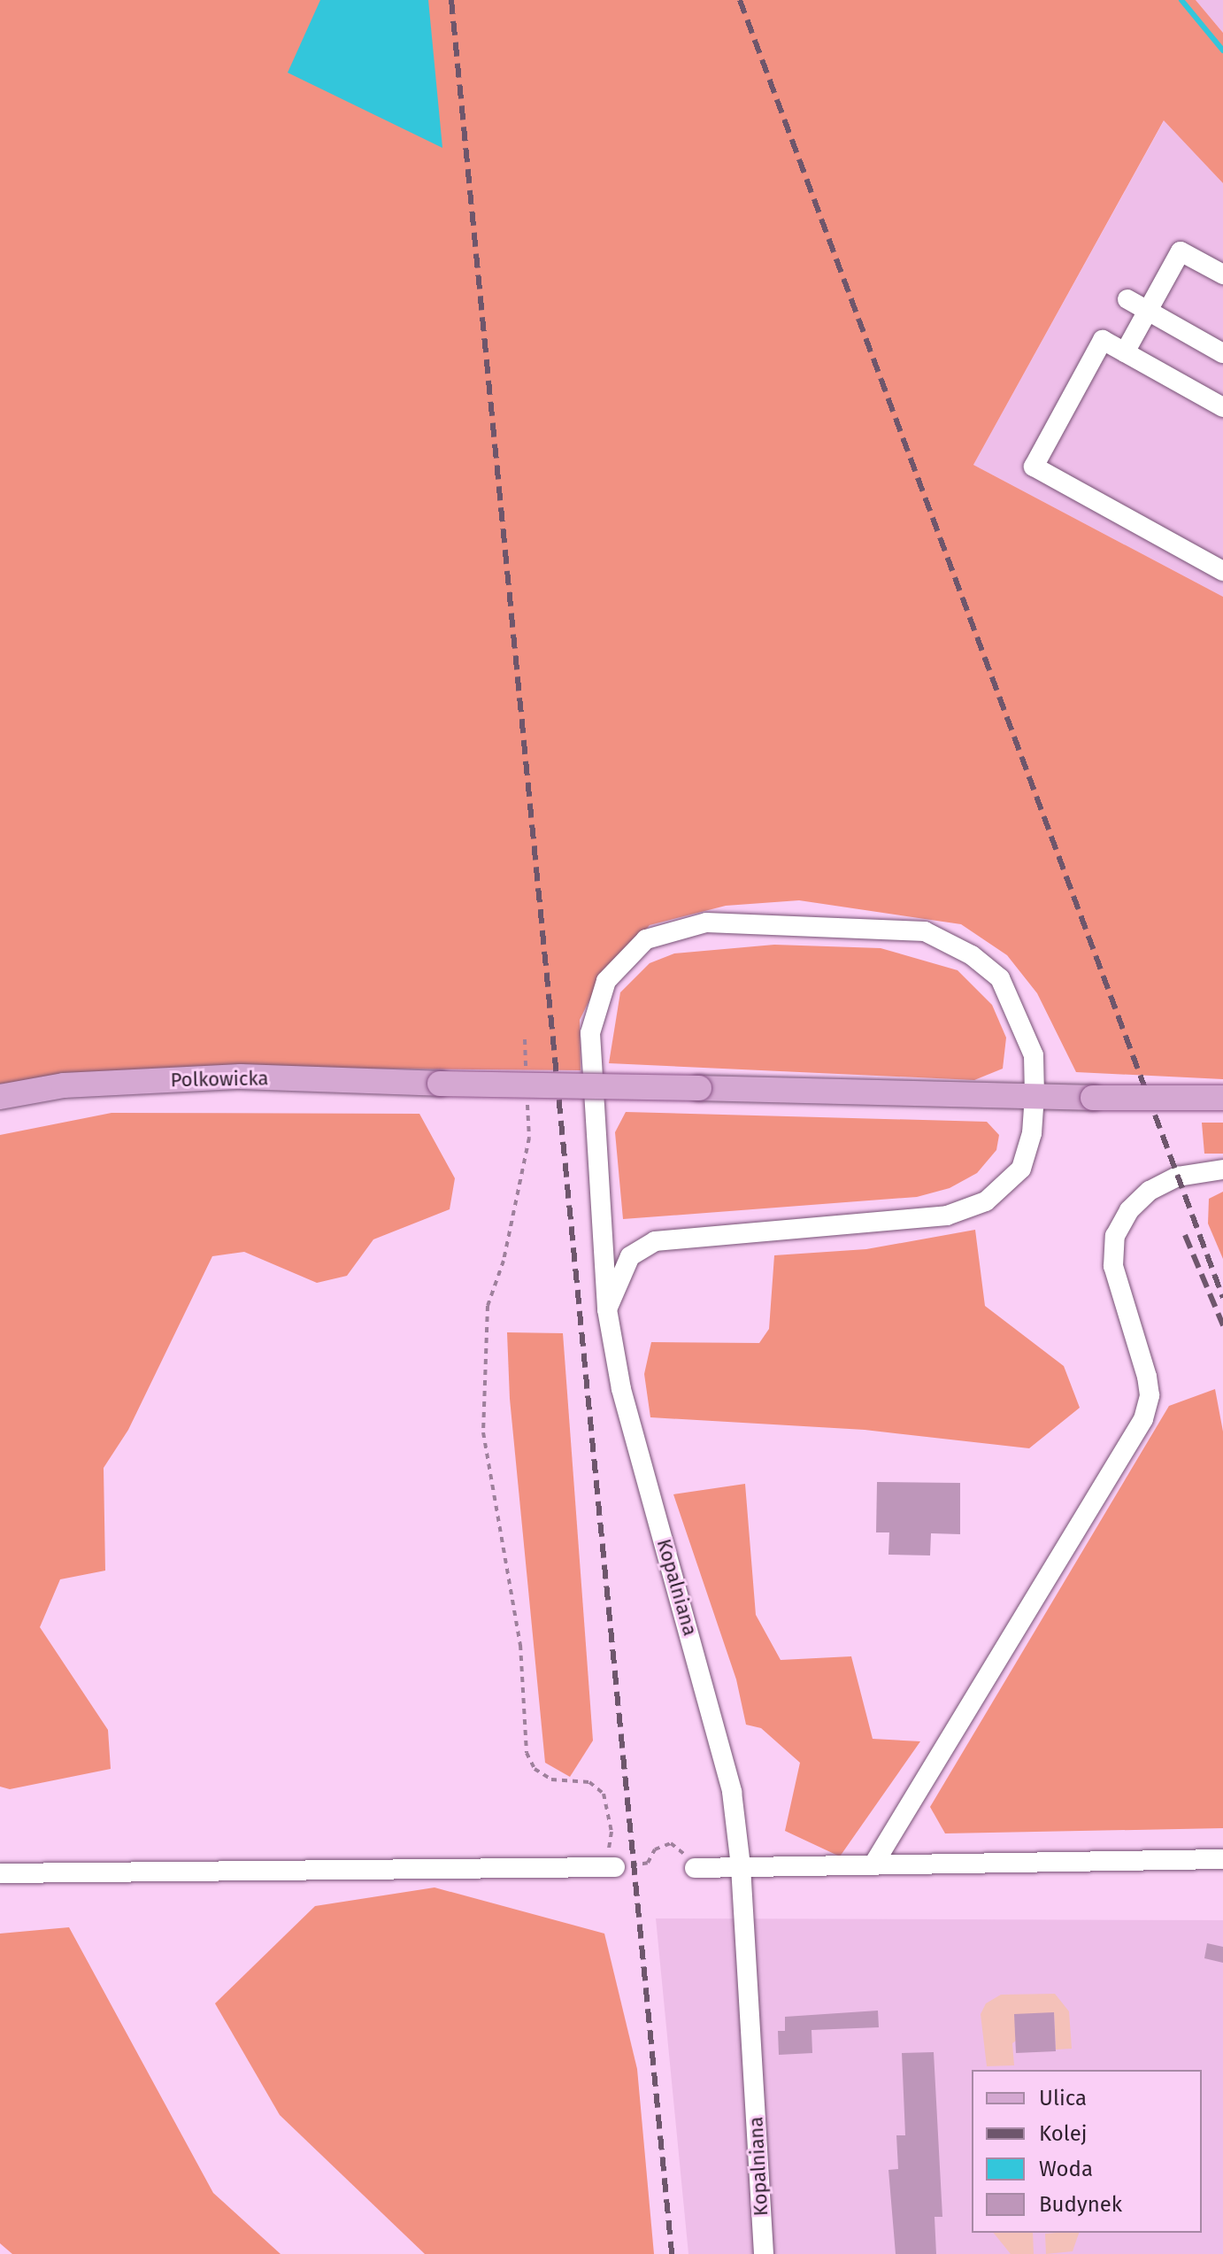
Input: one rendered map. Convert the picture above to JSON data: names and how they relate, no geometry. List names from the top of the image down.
{
  "streets": {
    "main road": ["Polkowicka"],
    "street": ["Kopalniana"]
  },
  "crossings": [
    ["Polkowicka", "Kopalniana"]
  ],
  "legend": [
    "Ulica",
    "Kolej",
    "Woda",
    "Budynek"
  ]
}
